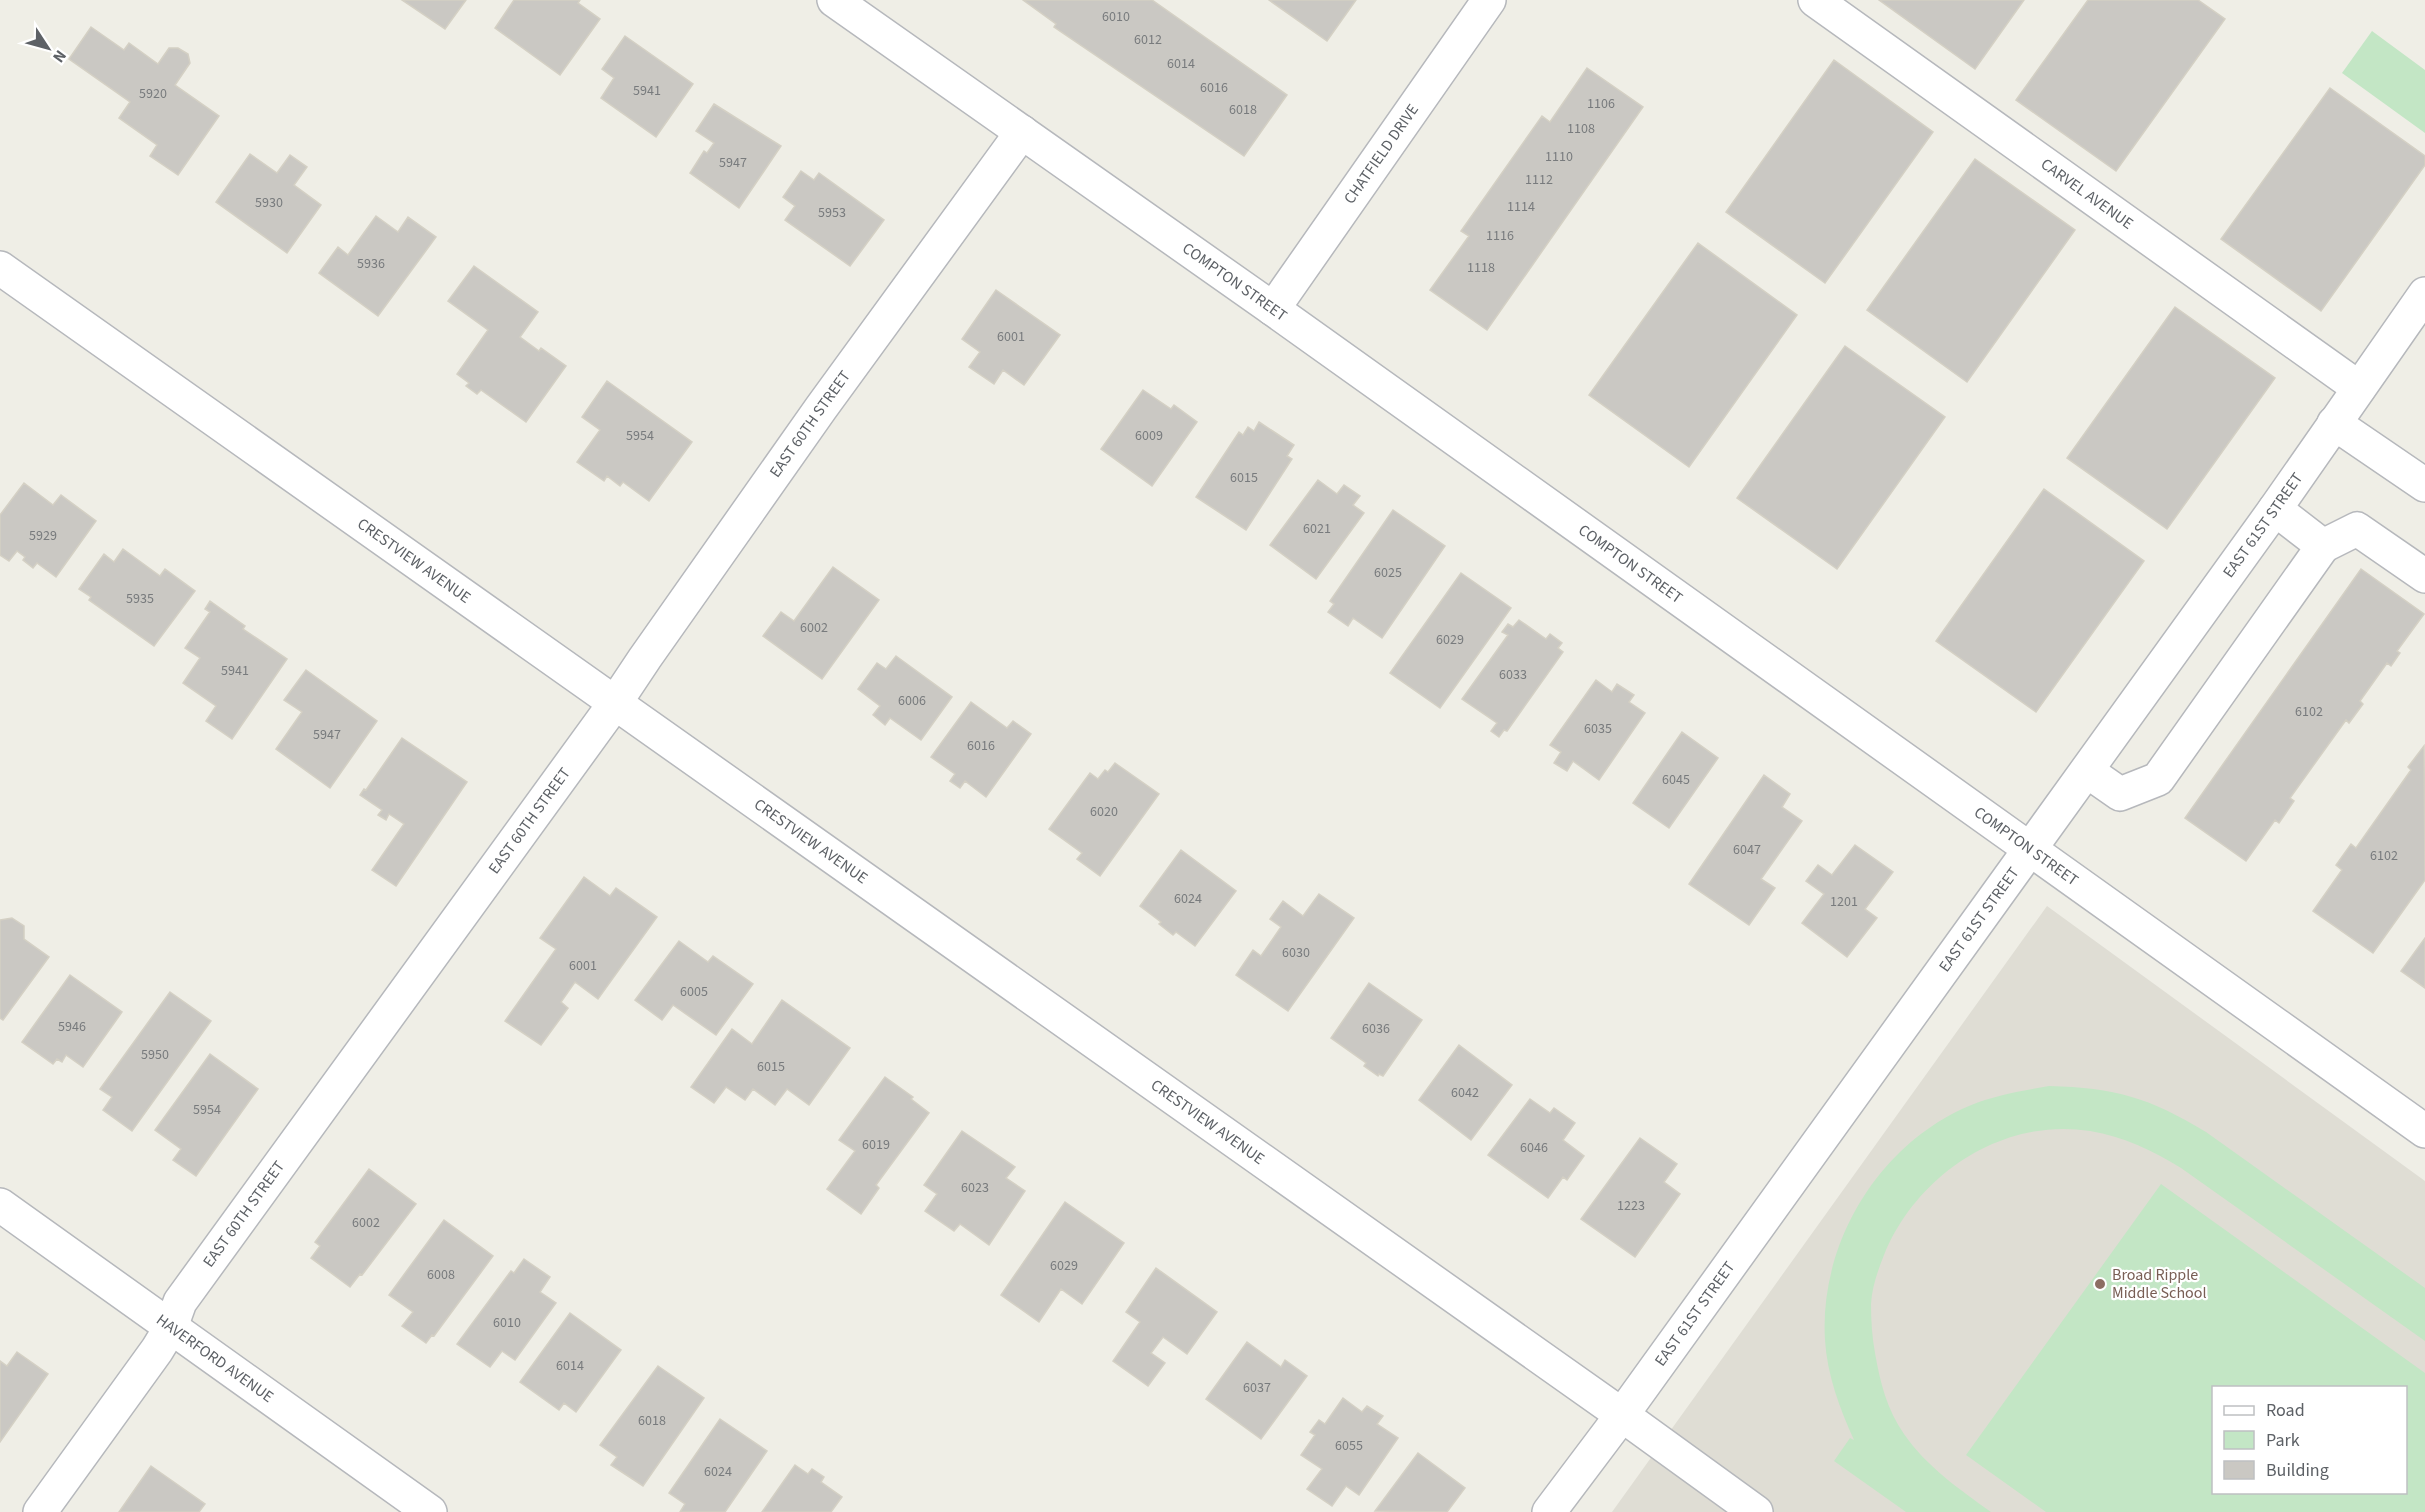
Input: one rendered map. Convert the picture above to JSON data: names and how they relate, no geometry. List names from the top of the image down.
{
  "streets": {
    "street": [
      "CHATFIELD DRIVE",
      "CARVEL AVENUE",
      "COMPTON STREET",
      "EAST 60TH STREET",
      "EAST 61ST STREET",
      "CRESTVIEW AVENUE",
      "HAVERFORD AVENUE"
    ]
  },
  "crossings": [
    ["CHATFIELD DRIVE", "COMPTON STREET"],
    ["CARVEL AVENUE", "EAST 61ST STREET"],
    ["COMPTON STREET", "EAST 60TH STREET"],
    ["COMPTON STREET", "EAST 61ST STREET"],
    ["EAST 60TH STREET", "CRESTVIEW AVENUE"],
    ["EAST 60TH STREET", "HAVERFORD AVENUE"],
    ["EAST 61ST STREET", "CRESTVIEW AVENUE"]
  ],
  "places": ["Broad Ripple Middle School"],
  "house_numbers": [
    "6010",
    "6012",
    "6014",
    "6016",
    "5941",
    "5920",
    "1106",
    "6018",
    "1108",
    "1110",
    "5947",
    "1112",
    "5930",
    "1114",
    "5953",
    "1116",
    "5936",
    "1118",
    "6001",
    "5954",
    "6009",
    "6015",
    "6021",
    "5929",
    "6025",
    "5935",
    "6002",
    "6029",
    "5941",
    "6033",
    "6006",
    "6102",
    "6035",
    "5947",
    "6016",
    "6045",
    "6020",
    "6047",
    "6102",
    "6024",
    "1201",
    "6030",
    "6001",
    "6005",
    "5946",
    "6036",
    "5950",
    "6015",
    "6042",
    "5954",
    "6019",
    "6046",
    "6023",
    "1223",
    "6002",
    "6029",
    "6008",
    "6010",
    "6014",
    "6037",
    "6018",
    "6055",
    "6024"
  ],
  "legend": ["Road", "Park", "Building"],
  "north": "bottom right"
}
